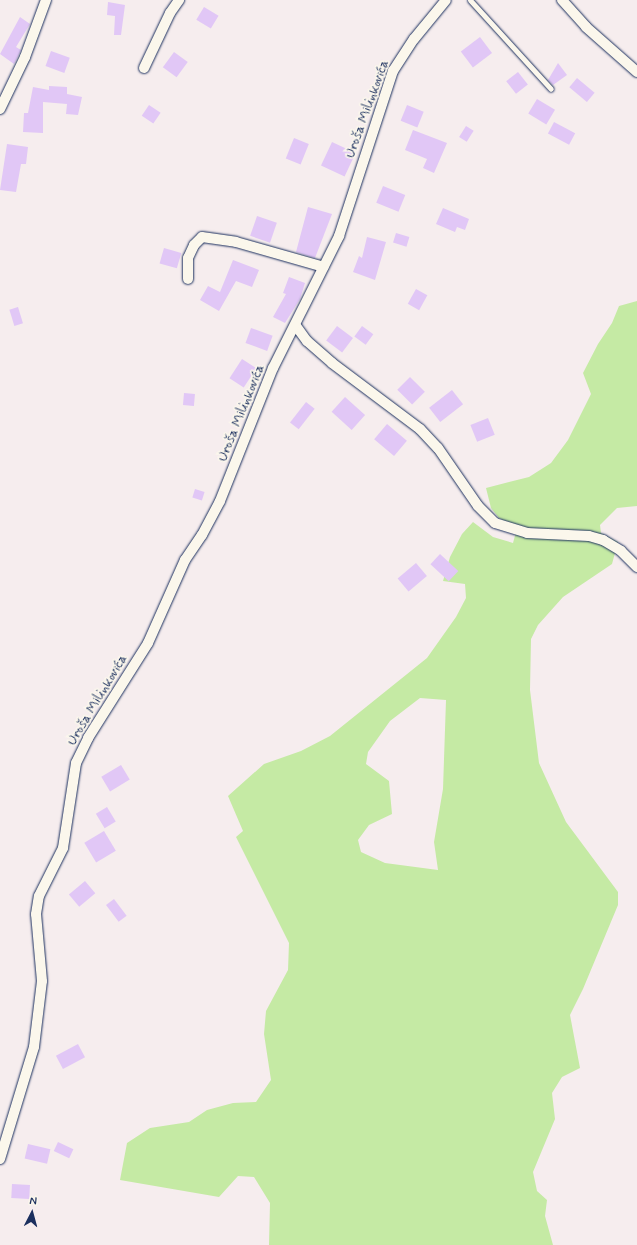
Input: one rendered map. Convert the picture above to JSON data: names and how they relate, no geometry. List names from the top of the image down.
{
  "streets": {
    "street": ["Uroša Milinkovića"]
  },
  "north": "top"
}
